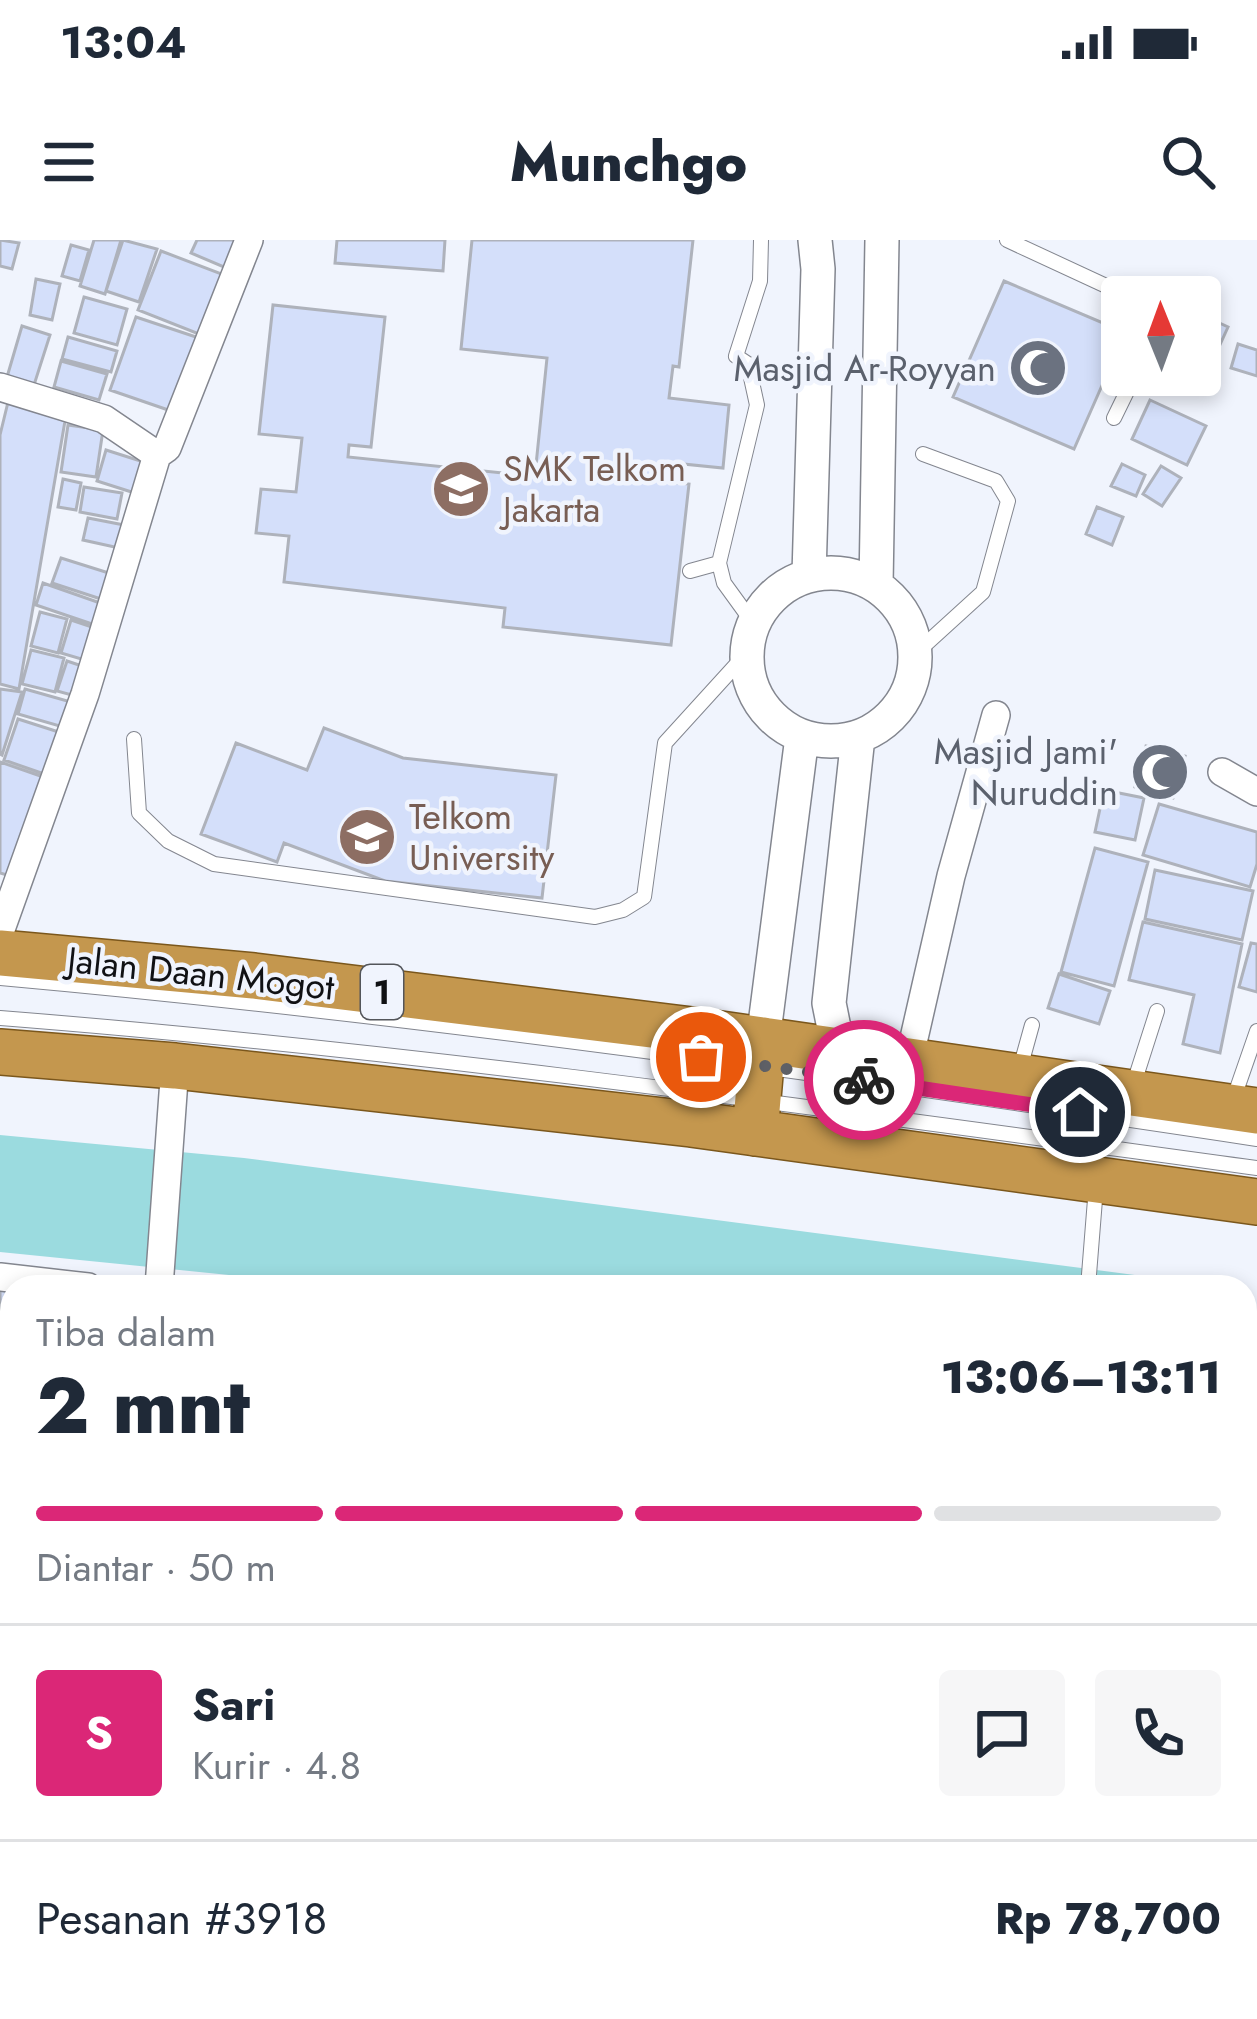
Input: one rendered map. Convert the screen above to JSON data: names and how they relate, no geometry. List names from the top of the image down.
{
  "streets": {
    "highway": ["Jalan Daan Mogot", "1"]
  },
  "places": {
    "mosque": ["Masjid Ar-Royyan", "Masjid Jami' Nuruddin"],
    "school or university": ["SMK Telkom Jakarta", "Telkom University"]
  },
  "north": "top",
  "page": {
    "status": "13:04",
    "header": "Munchgo",
    "heading": ["2 mnt", "Tiba dalam", "13:06–13:11"],
    "panel": [
      "Sari",
      "Kurir · 4.8",
      "Pesanan #3918",
      "Rp 78,700"
    ],
    "bar": "Diantar · 50 m",
    "round": "S"
  }
}
